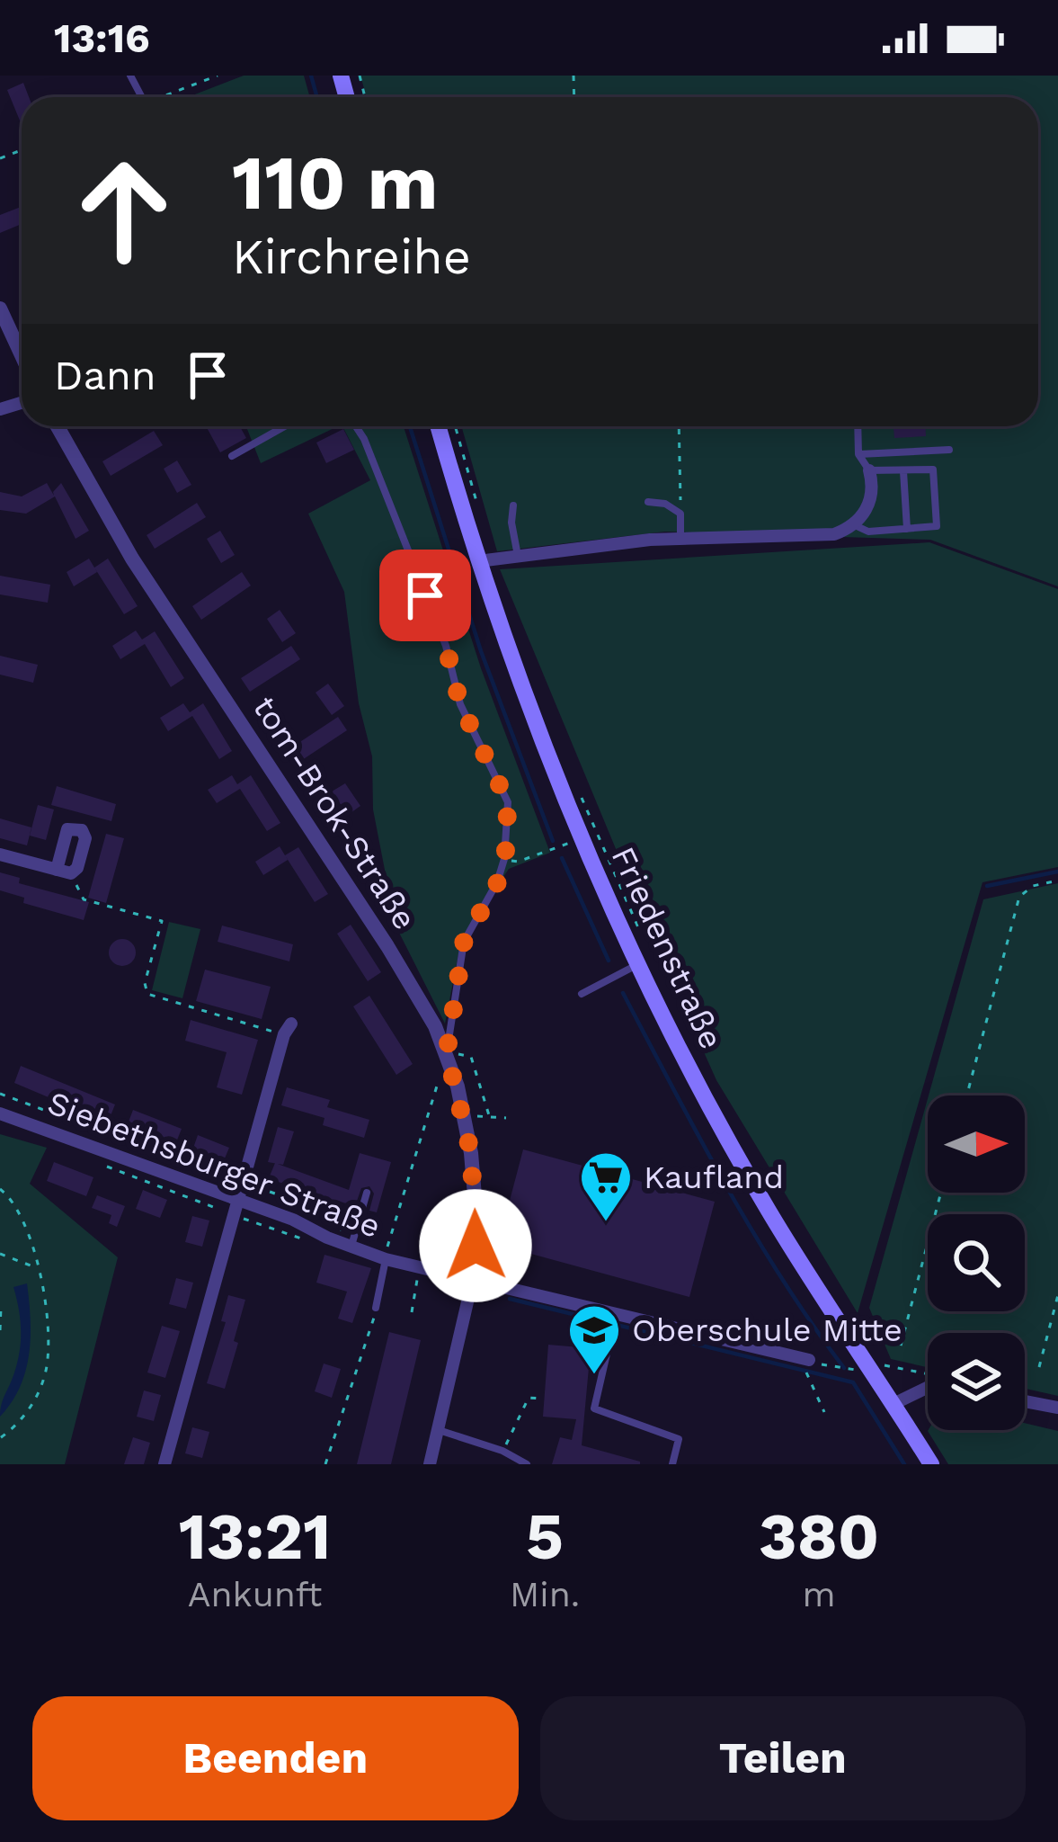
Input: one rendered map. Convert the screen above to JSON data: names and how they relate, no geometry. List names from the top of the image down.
{
  "streets": {
    "main road": ["Friedenstraße"],
    "street": ["tom-Brok-Straße", "Siebethsburger Straße"]
  },
  "crossings": [
    ["tom-Brok-Straße", "Siebethsburger Straße"]
  ],
  "places": {
    "supermarket": ["Kaufland"],
    "school or university": ["Oberschule Mitte"]
  },
  "north": "right",
  "page": {
    "status": "13:16",
    "turn": ["110 m", "Kirchreihe"],
    "then": "Dann",
    "eta": [
      "13:21",
      "Ankunft",
      "5",
      "Min.",
      "380",
      "m"
    ],
    "buttons": ["Beenden", "Teilen"]
  }
}
